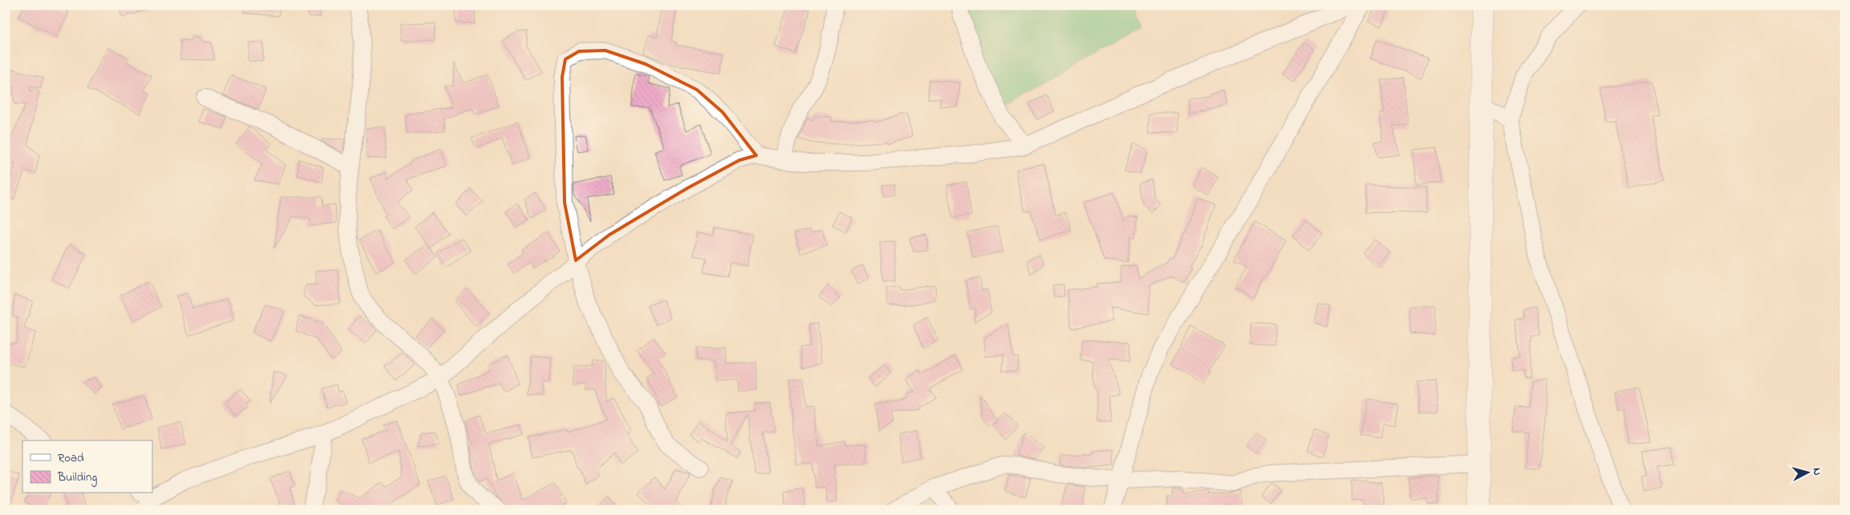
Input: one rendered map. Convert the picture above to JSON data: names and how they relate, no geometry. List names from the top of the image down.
{
  "legend": ["Road", "Building"],
  "north": "right"
}
